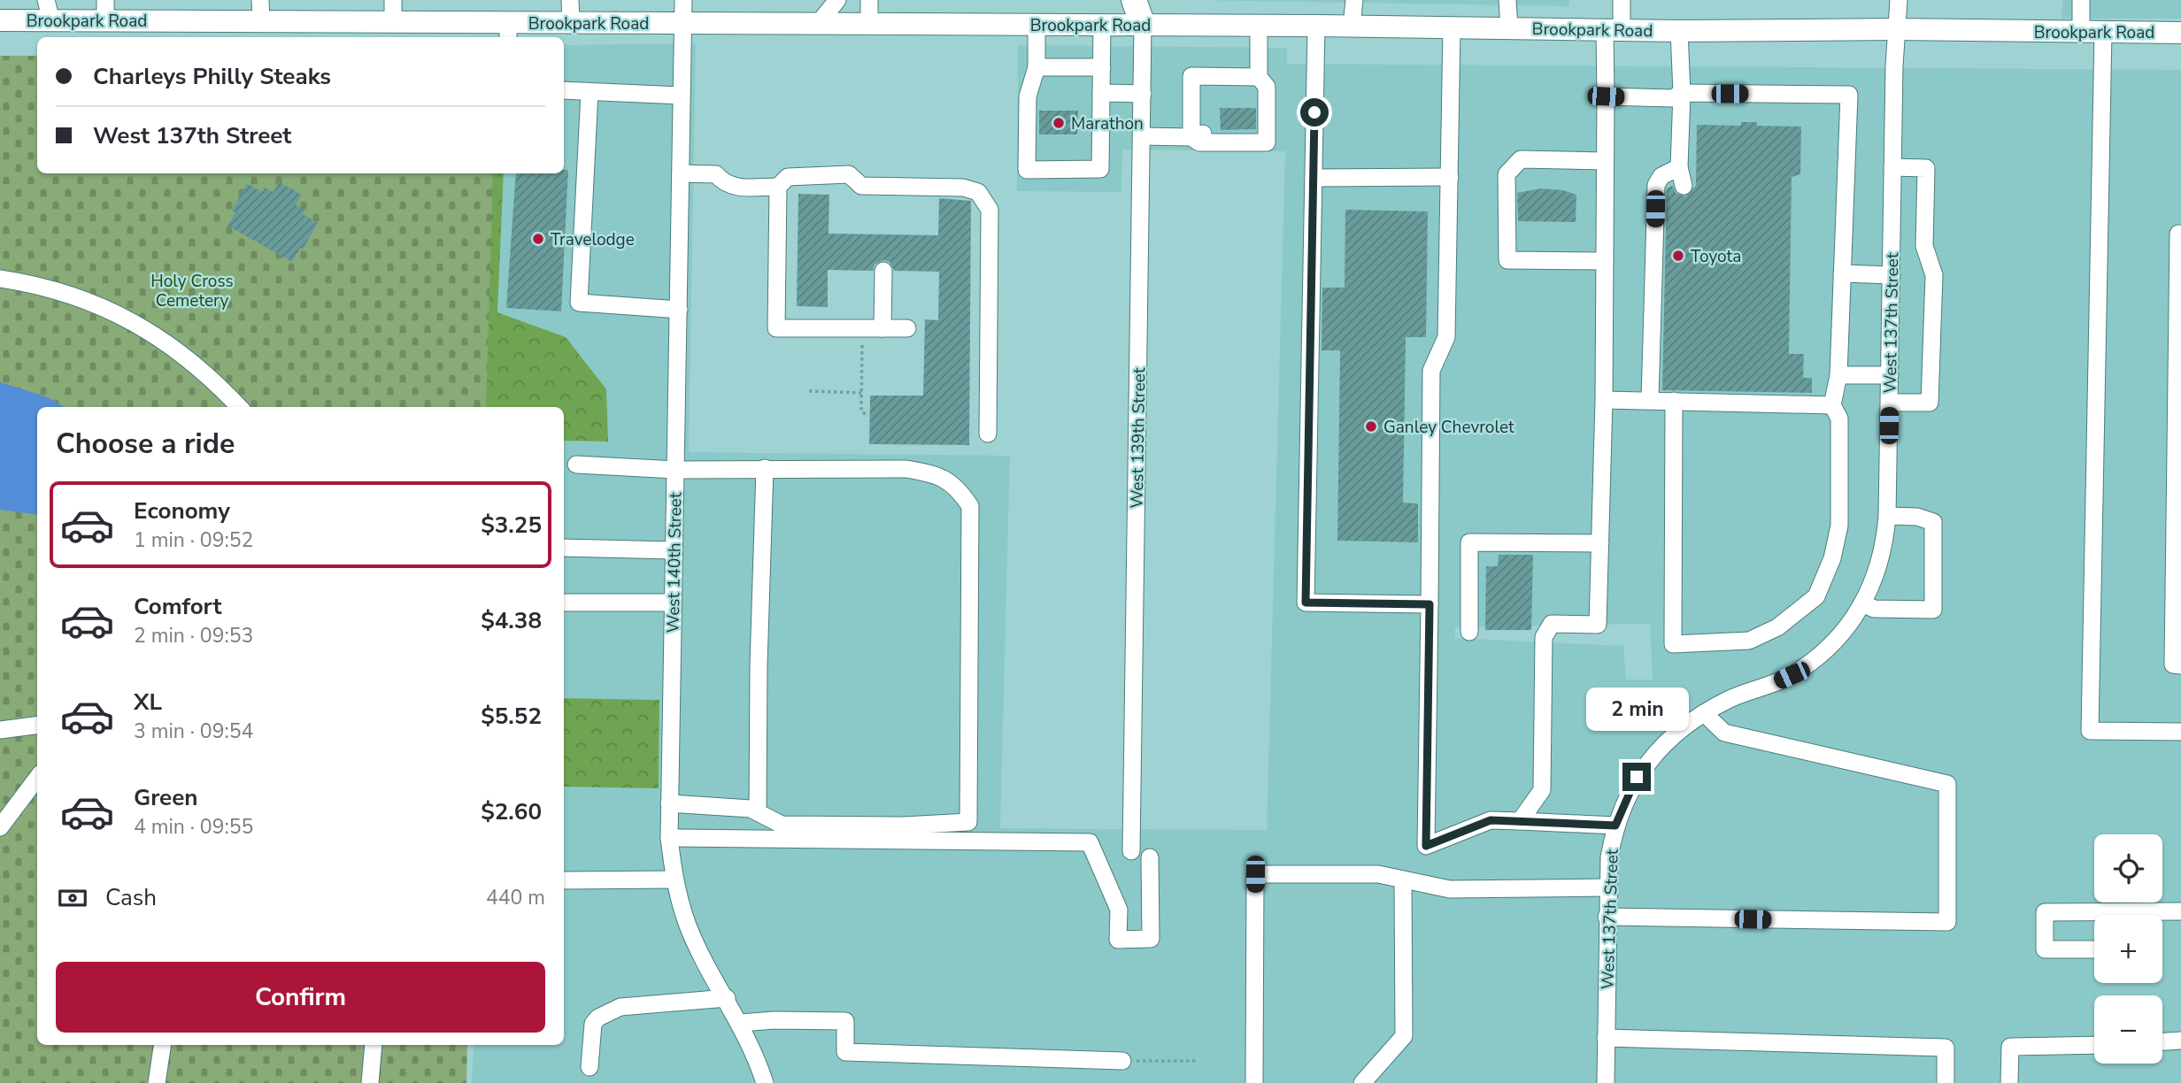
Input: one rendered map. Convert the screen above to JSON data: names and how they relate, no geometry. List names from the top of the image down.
{
  "streets": {
    "main road": ["Brookpark Road"],
    "street": ["West 137th Street", "West 139th Street", "West 140th Street"]
  },
  "crossings": [
    ["Brookpark Road", "West 137th Street"],
    ["Brookpark Road", "West 139th Street"],
    ["Brookpark Road", "West 140th Street"]
  ],
  "parks": ["Holy Cross Cemetery"],
  "places": [
    "Marathon",
    "Travelodge",
    "Toyota",
    "Ganley Chevrolet"
  ],
  "page": {
    "banner": ["Charleys Philly Steaks", "West 137th Street"],
    "heading": "Choose a ride",
    "list": [
      {
        "name": "Economy",
        "note": "1 min · 09:52",
        "value": "$3.25"
      },
      {
        "name": "Comfort",
        "note": "2 min · 09:53",
        "value": "$4.38"
      },
      {
        "name": "XL",
        "note": "3 min · 09:54",
        "value": "$5.52"
      },
      {
        "name": "Green",
        "note": "4 min · 09:55",
        "value": "$2.60"
      }
    ],
    "bubble": "2 min",
    "map_buttons": ["+", "−"],
    "pay": ["Cash", "440 m"],
    "buttons": "Confirm"
  }
}
